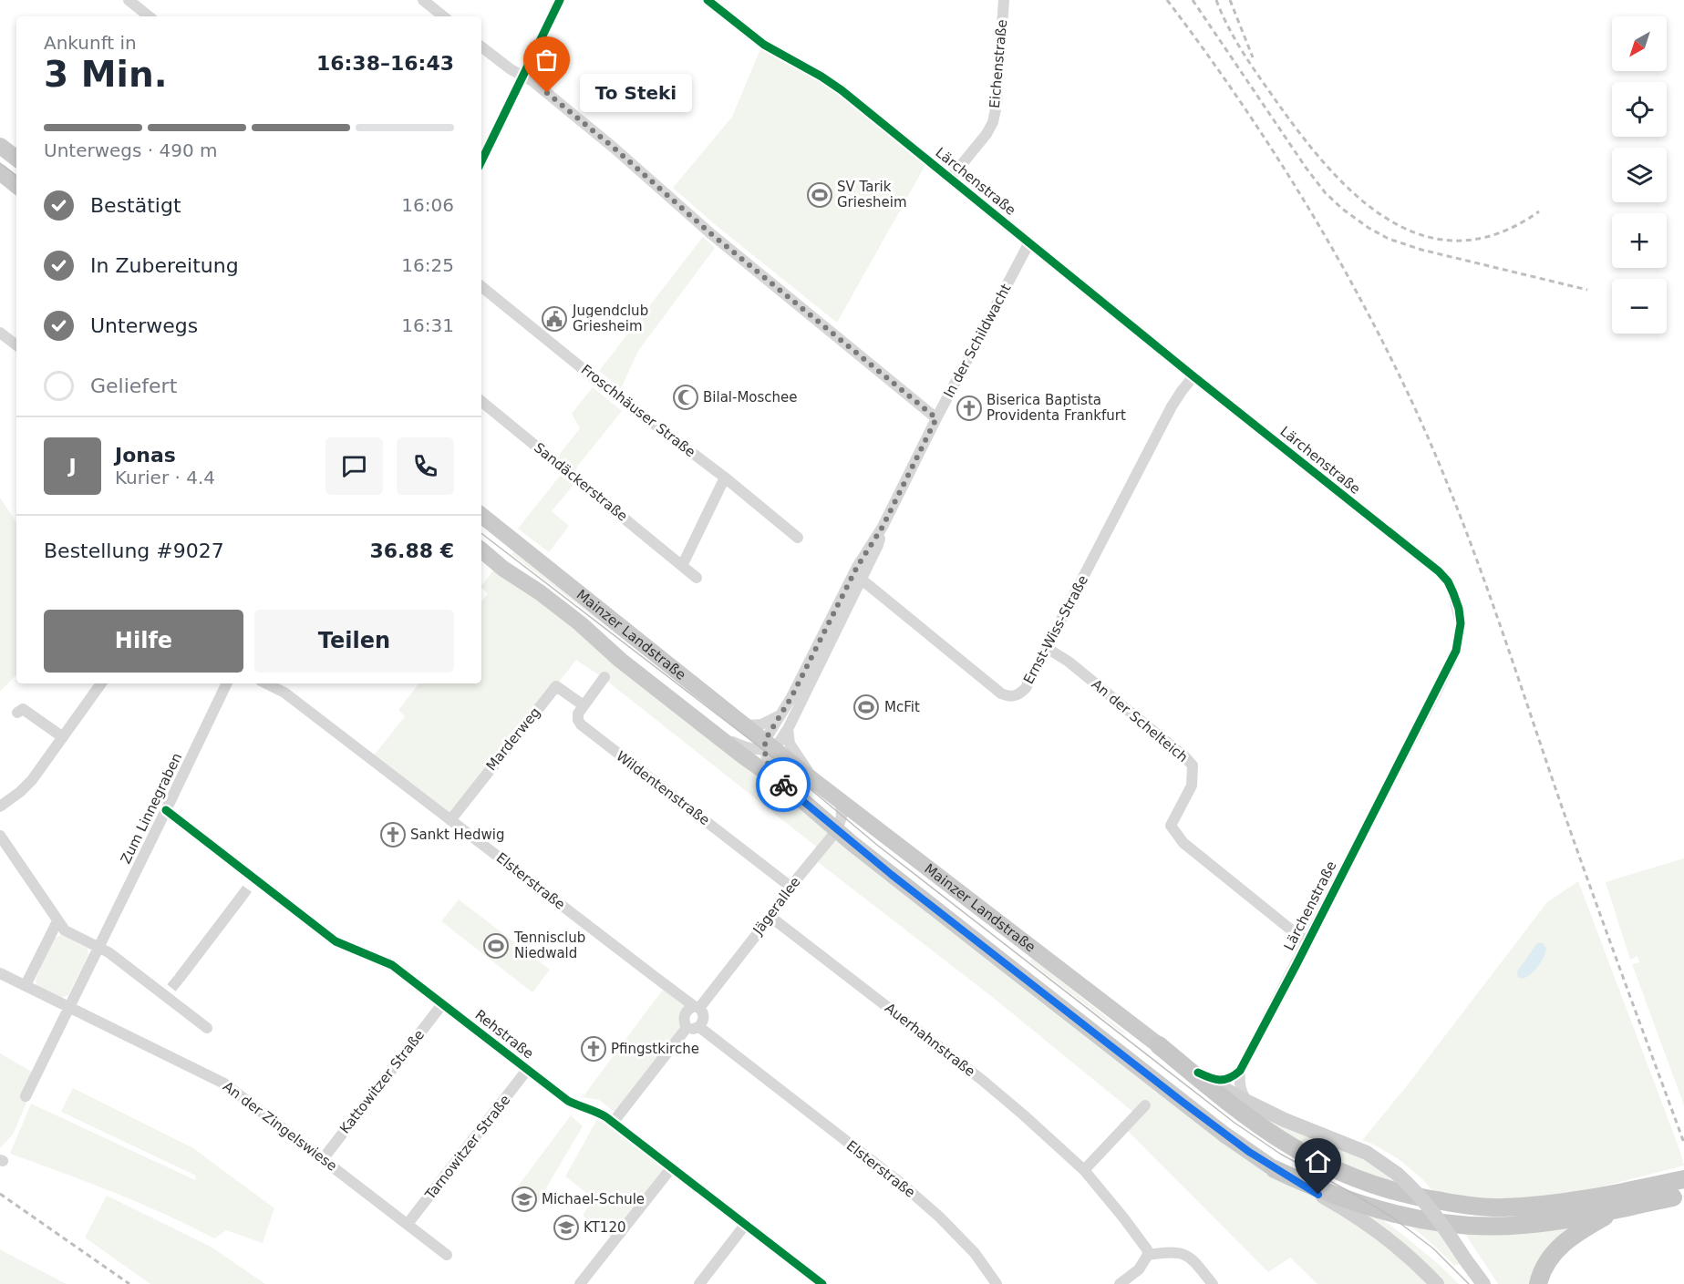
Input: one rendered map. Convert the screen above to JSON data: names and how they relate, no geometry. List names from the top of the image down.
{
  "streets": {
    "main road": ["Mainzer Landstraße"],
    "street": [
      "Eichenstraße",
      "Lärchenstraße",
      "In der Schildwacht",
      "Froschhäuser Straße",
      "Sandäckerstraße",
      "Ernst-Wiss-Straße",
      "An der Schelteich",
      "Marderweg",
      "Wildentenstraße",
      "Zum Linnegraben",
      "Elsterstraße",
      "Jägerallee",
      "Rehstraße",
      "Auerhahnstraße",
      "Kattowitzer Straße",
      "An der Zingelswiese",
      "Tarnowitzer Straße"
    ]
  },
  "crossings": [
    ["Eichenstraße", "Lärchenstraße"],
    ["Lärchenstraße", "In der Schildwacht"],
    ["Lärchenstraße", "Ernst-Wiss-Straße"],
    ["Lärchenstraße", "An der Schelteich"],
    ["In der Schildwacht", "Ernst-Wiss-Straße"],
    ["In der Schildwacht", "Mainzer Landstraße"],
    ["Ernst-Wiss-Straße", "An der Schelteich"],
    ["Mainzer Landstraße", "Jägerallee"],
    ["Marderweg", "Wildentenstraße"],
    ["Marderweg", "Elsterstraße"],
    ["Wildentenstraße", "Jägerallee"],
    ["Zum Linnegraben", "Rehstraße"],
    ["Zum Linnegraben", "An der Zingelswiese"],
    ["Elsterstraße", "Jägerallee"],
    ["Jägerallee", "Rehstraße"],
    ["Jägerallee", "Auerhahnstraße"],
    ["Rehstraße", "Kattowitzer Straße"],
    ["Rehstraße", "Tarnowitzer Straße"],
    ["Kattowitzer Straße", "An der Zingelswiese"],
    ["An der Zingelswiese", "Tarnowitzer Straße"]
  ],
  "places": {
    "other": ["To Steki"],
    "sports": ["SV Tarik Griesheim", "McFit", "Tennisclub Niedwald"],
    "public building": ["Jugendclub Griesheim"],
    "mosque": ["Bilal-Moschee"],
    "church": ["Biserica Baptista Providenta Frankfurt", "Sankt Hedwig", "Pfingstkirche"],
    "school or university": ["Michael-Schule", "KT120"]
  },
  "north": "bottom left",
  "page": {
    "map_buttons": ["+", "−"],
    "heading": ["3 Min.", "Ankunft in", "16:38–16:43"],
    "panel": [
      "Jonas",
      "Kurier · 4.4",
      "Bestellung #9027",
      "36.88 €"
    ],
    "bubble": "To Steki",
    "bar": "Unterwegs · 490 m",
    "list": [
      ["Bestätigt", "16:06"],
      ["In Zubereitung", "16:25"],
      ["Unterwegs", "16:31"],
      "Geliefert"
    ],
    "round": "J",
    "buttons": ["Hilfe", "Teilen"]
  }
}
